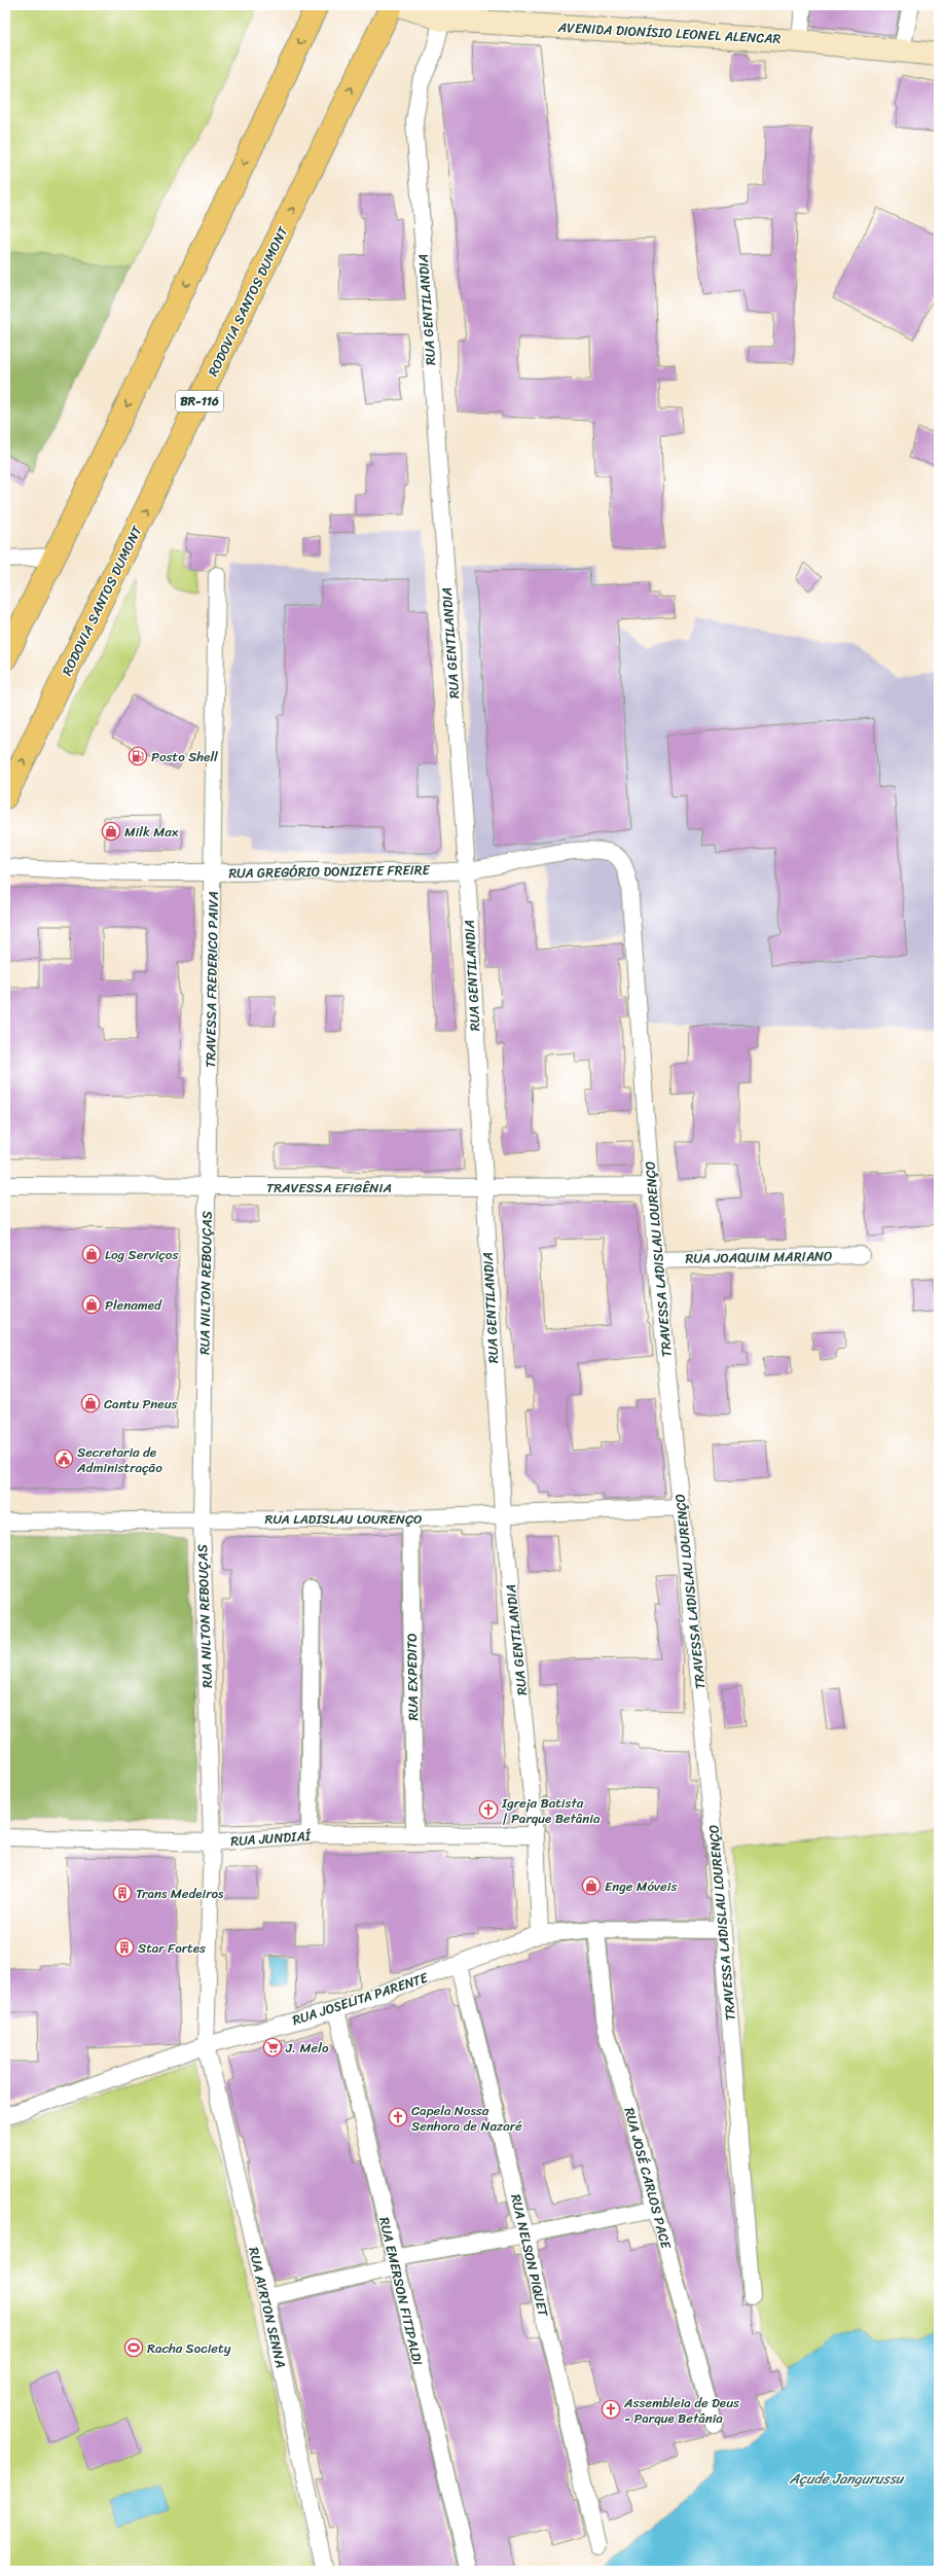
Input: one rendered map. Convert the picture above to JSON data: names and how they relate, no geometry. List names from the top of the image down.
{
  "streets": {
    "highway": ["RODOVIA SANTOS DUMONT", "BR-116"],
    "main road": ["AVENIDA DIONÍSIO LEONEL ALENCAR"],
    "street": [
      "RUA GENTILANDIA",
      "RUA GREGÓRIO DONIZETE FREIRE",
      "TRAVESSA FREDERICO PAIVA",
      "TRAVESSA EFIGÊNIA",
      "RUA JOAQUIM MARIANO",
      "TRAVESSA LADISLAU LOURENÇO",
      "RUA NILTON REBOUÇAS",
      "RUA LADISLAU LOURENÇO",
      "RUA EXPEDITO",
      "RUA JUNDIAÍ",
      "RUA JOSELITA PARENTE",
      "RUA JOSÉ CARLOS PACE",
      "RUA NELSON PIQUET",
      "RUA EMERSON FITIPALDI",
      "RUA AYRTON SENNA"
    ]
  },
  "crossings": [
    ["AVENIDA DIONÍSIO LEONEL ALENCAR", "RUA GENTILANDIA"],
    ["RUA GENTILANDIA", "RUA GREGÓRIO DONIZETE FREIRE"],
    ["RUA GENTILANDIA", "TRAVESSA EFIGÊNIA"],
    ["RUA GENTILANDIA", "RUA LADISLAU LOURENÇO"],
    ["RUA GENTILANDIA", "RUA JUNDIAÍ"],
    ["RUA GENTILANDIA", "RUA JOSELITA PARENTE"],
    ["RUA GREGÓRIO DONIZETE FREIRE", "TRAVESSA FREDERICO PAIVA"],
    ["RUA GREGÓRIO DONIZETE FREIRE", "TRAVESSA LADISLAU LOURENÇO"],
    ["TRAVESSA FREDERICO PAIVA", "TRAVESSA EFIGÊNIA"],
    ["TRAVESSA FREDERICO PAIVA", "RUA NILTON REBOUÇAS"],
    ["TRAVESSA EFIGÊNIA", "TRAVESSA LADISLAU LOURENÇO"],
    ["TRAVESSA EFIGÊNIA", "RUA NILTON REBOUÇAS"],
    ["RUA JOAQUIM MARIANO", "TRAVESSA LADISLAU LOURENÇO"],
    ["TRAVESSA LADISLAU LOURENÇO", "RUA LADISLAU LOURENÇO"],
    ["TRAVESSA LADISLAU LOURENÇO", "RUA JOSELITA PARENTE"],
    ["RUA NILTON REBOUÇAS", "RUA LADISLAU LOURENÇO"],
    ["RUA NILTON REBOUÇAS", "RUA JUNDIAÍ"],
    ["RUA NILTON REBOUÇAS", "RUA JOSELITA PARENTE"],
    ["RUA NILTON REBOUÇAS", "RUA AYRTON SENNA"],
    ["RUA LADISLAU LOURENÇO", "RUA EXPEDITO"],
    ["RUA EXPEDITO", "RUA JUNDIAÍ"],
    ["RUA JOSELITA PARENTE", "RUA JOSÉ CARLOS PACE"],
    ["RUA JOSELITA PARENTE", "RUA NELSON PIQUET"],
    ["RUA JOSELITA PARENTE", "RUA EMERSON FITIPALDI"],
    ["RUA JOSELITA PARENTE", "RUA AYRTON SENNA"]
  ],
  "water": ["Açude Jangurussu"],
  "places": {
    "fuel station": ["Posto Shell"],
    "shop": [
      "Milk Max",
      "Log Serviços",
      "Plenamed",
      "Cantu Pneus",
      "Enge Móveis"
    ],
    "public building": ["Secretaria de Administração"],
    "church": ["Igreja Batista | Parque Betânia", "Capela Nossa Senhora de Nazaré", "Assembleia de Deus - Parque Betânia"],
    "building": ["Trans Medeiros", "Star Fortes"],
    "supermarket": ["J. Melo"],
    "sports": ["Racha Society"]
  }
}
